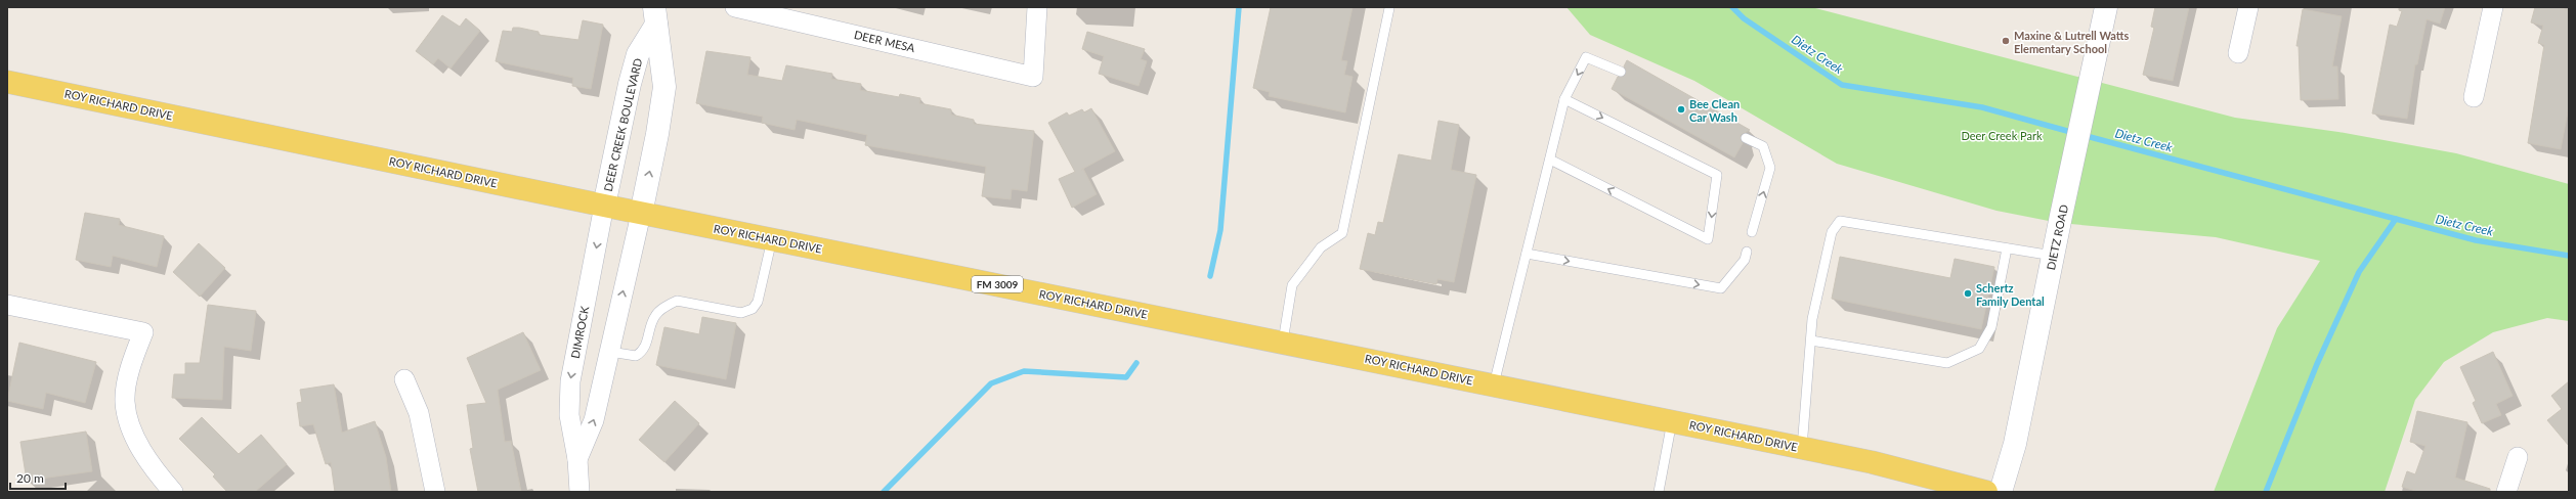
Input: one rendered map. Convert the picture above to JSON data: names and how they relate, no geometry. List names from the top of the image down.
{
  "streets": {
    "main road": ["ROY RICHARD DRIVE", "FM 3009"],
    "street": [
      "DEER MESA",
      "DEER CREEK BOULEVARD",
      "DIETZ ROAD",
      "DIMROCK"
    ]
  },
  "crossings": [
    ["ROY RICHARD DRIVE", "DEER CREEK BOULEVARD"],
    ["ROY RICHARD DRIVE", "DIMROCK"],
    ["DEER CREEK BOULEVARD", "DIMROCK"]
  ],
  "water": ["Dietz Creek"],
  "parks": ["Deer Creek Park"],
  "places": ["Maxine & Lutrell Watts Elementary School", "Bee Clean Car Wash", "Schertz Family Dental"],
  "scale_bar": "20 m"
}
